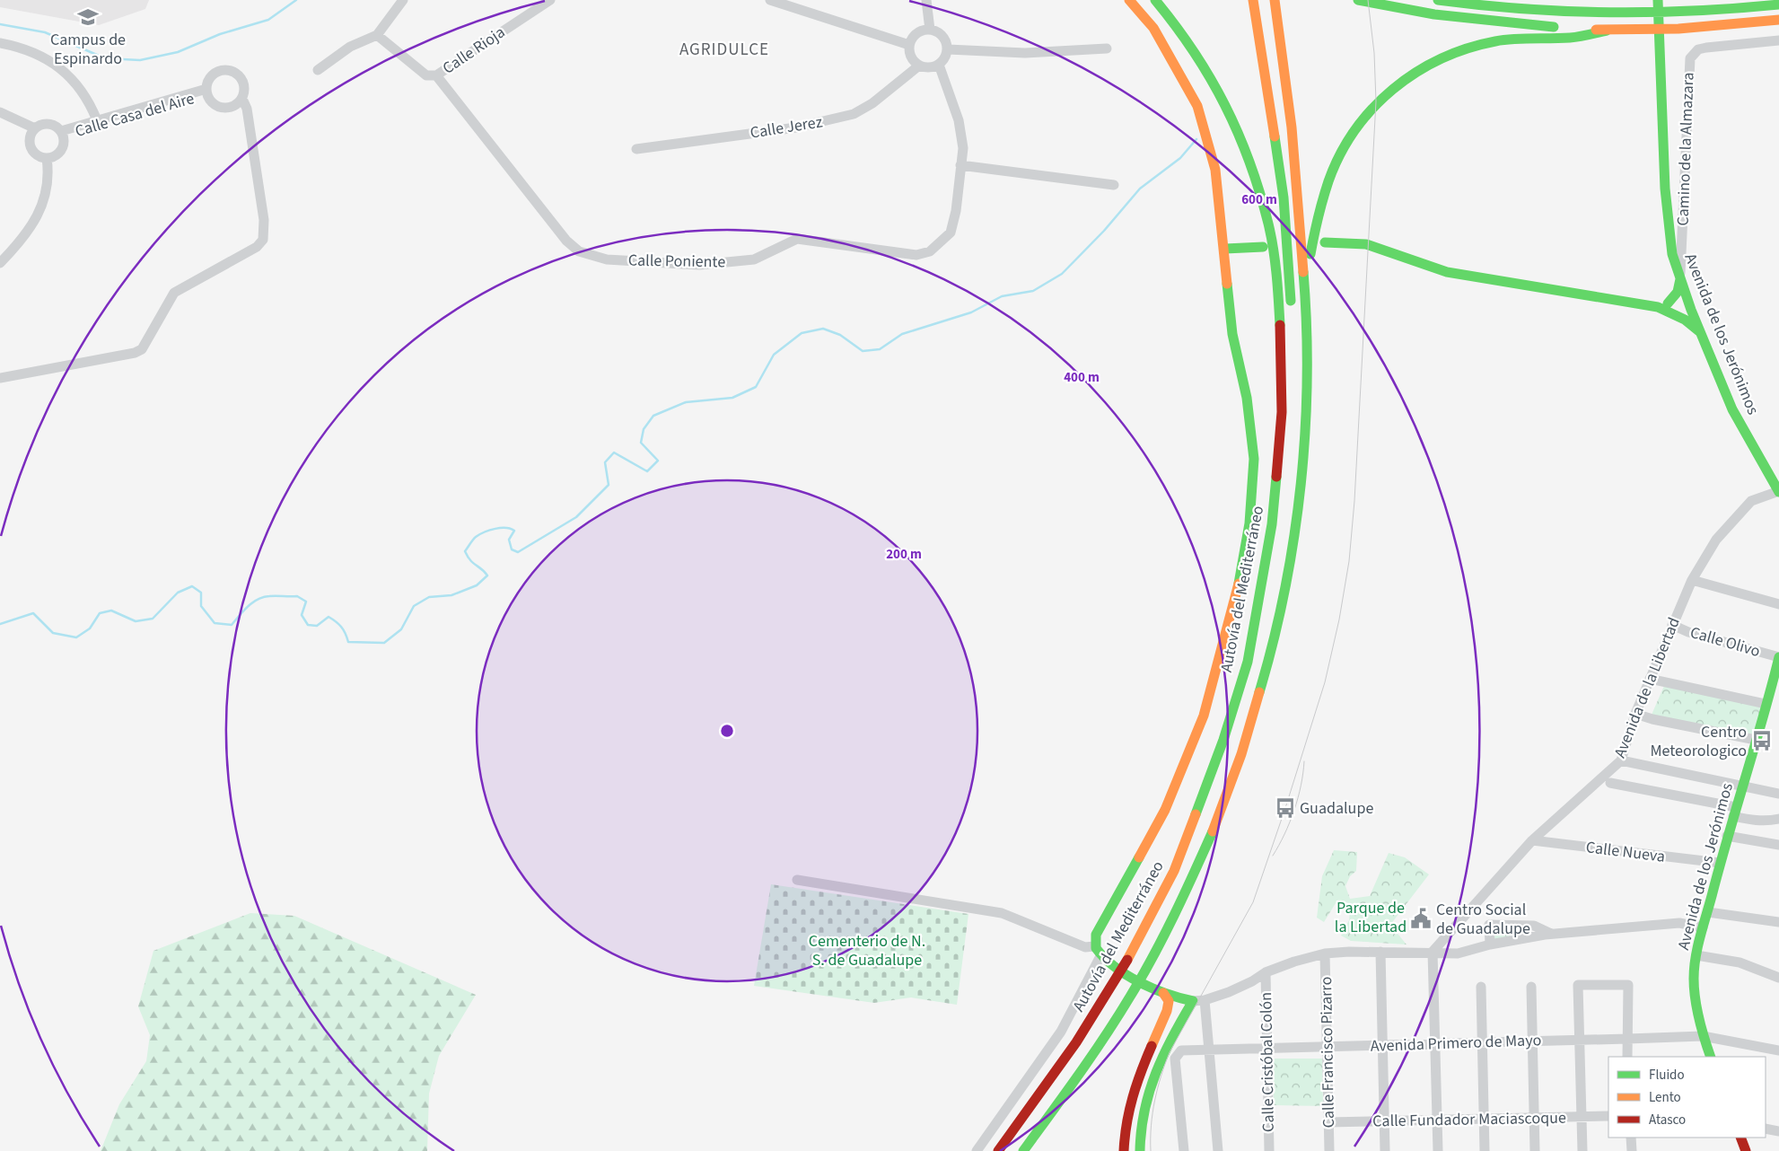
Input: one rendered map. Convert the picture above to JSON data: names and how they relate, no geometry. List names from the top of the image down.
{
  "streets": {
    "main road": ["Avenida de los Jerónimos", "Autovía del Mediterráneo"],
    "street": [
      "Calle Rioja",
      "Calle Casa del Aire",
      "Calle Jerez",
      "Camino de la Almazara",
      "Calle Poniente",
      "Calle Olivo",
      "Avenida de la Libertad",
      "Calle Nueva",
      "Avenida Primero de Mayo",
      "Calle Francisco Pizarro",
      "Calle Cristóbal Colón",
      "Calle Fundador Maciascoque"
    ]
  },
  "crossings": [
    ["Calle Rioja", "Calle Poniente"],
    ["Calle Jerez", "Calle Poniente"],
    ["Camino de la Almazara", "Avenida de los Jerónimos"],
    ["Avenida de los Jerónimos", "Calle Olivo"],
    ["Avenida de los Jerónimos", "Avenida de la Libertad"],
    ["Avenida de los Jerónimos", "Calle Nueva"],
    ["Avenida de los Jerónimos", "Avenida Primero de Mayo"],
    ["Calle Olivo", "Avenida de la Libertad"],
    ["Avenida de la Libertad", "Calle Nueva"],
    ["Avenida Primero de Mayo", "Calle Francisco Pizarro"],
    ["Avenida Primero de Mayo", "Calle Cristóbal Colón"],
    ["Calle Francisco Pizarro", "Calle Fundador Maciascoque"]
  ],
  "districts": ["AGRIDULCE"],
  "parks": ["Parque de la Libertad", "Cementerio de N. S. de Guadalupe"],
  "places": {
    "school or university": ["Campus de Espinardo"],
    "bus stop": ["Centro Meteorologico", "Guadalupe"],
    "public building": ["Centro Social de Guadalupe"]
  },
  "legend": ["Fluido", "Lento", "Atasco"],
  "rings": ["600 m", "400 m", "200 m"]
}
